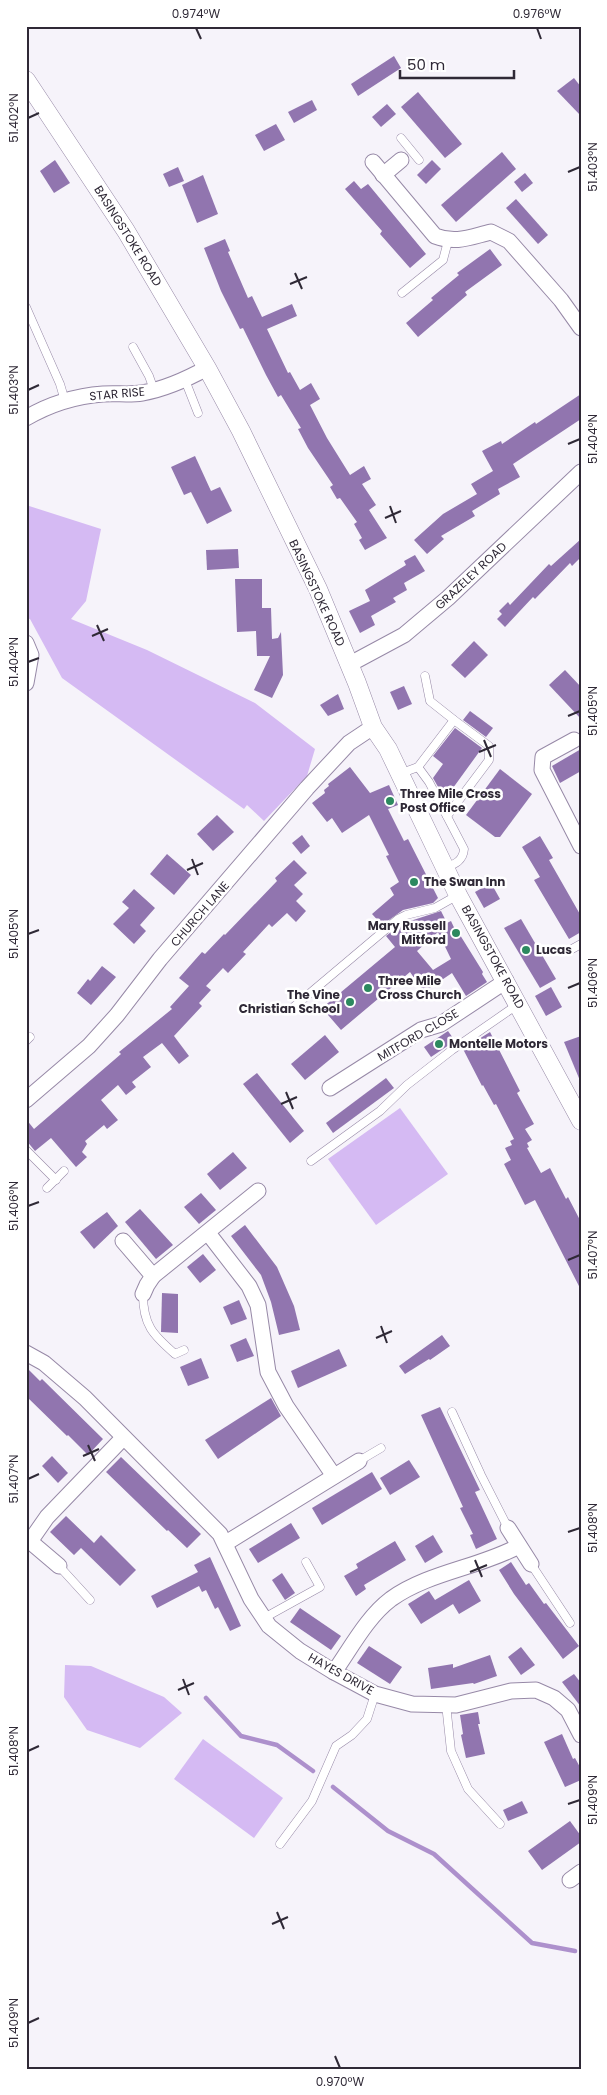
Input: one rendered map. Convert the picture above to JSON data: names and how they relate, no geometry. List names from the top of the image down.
{
  "streets": {
    "street": [
      "BASINGSTOKE ROAD",
      "STAR RISE",
      "GRAZELEY ROAD",
      "CHURCH LANE",
      "MITFORD CLOSE",
      "HAYES DRIVE"
    ]
  },
  "crossings": [
    ["BASINGSTOKE ROAD", "STAR RISE"],
    ["BASINGSTOKE ROAD", "GRAZELEY ROAD"],
    ["BASINGSTOKE ROAD", "CHURCH LANE"],
    ["BASINGSTOKE ROAD", "MITFORD CLOSE"]
  ],
  "places": [
    "Three Mile Cross Post Office",
    "The Swan Inn",
    "Mary Russell Mitford",
    "Lucas",
    "Three Mile Cross Church",
    "The Vine Christian School",
    "Montelle Motors"
  ],
  "scale_bar": "50 m",
  "coordinates": [
    "0.974°W",
    "0.976°W",
    "51.402°N",
    "51.403°N",
    "51.404°N",
    "51.405°N",
    "51.406°N",
    "51.407°N",
    "51.408°N",
    "51.409°N",
    "0.970°W"
  ]
}
